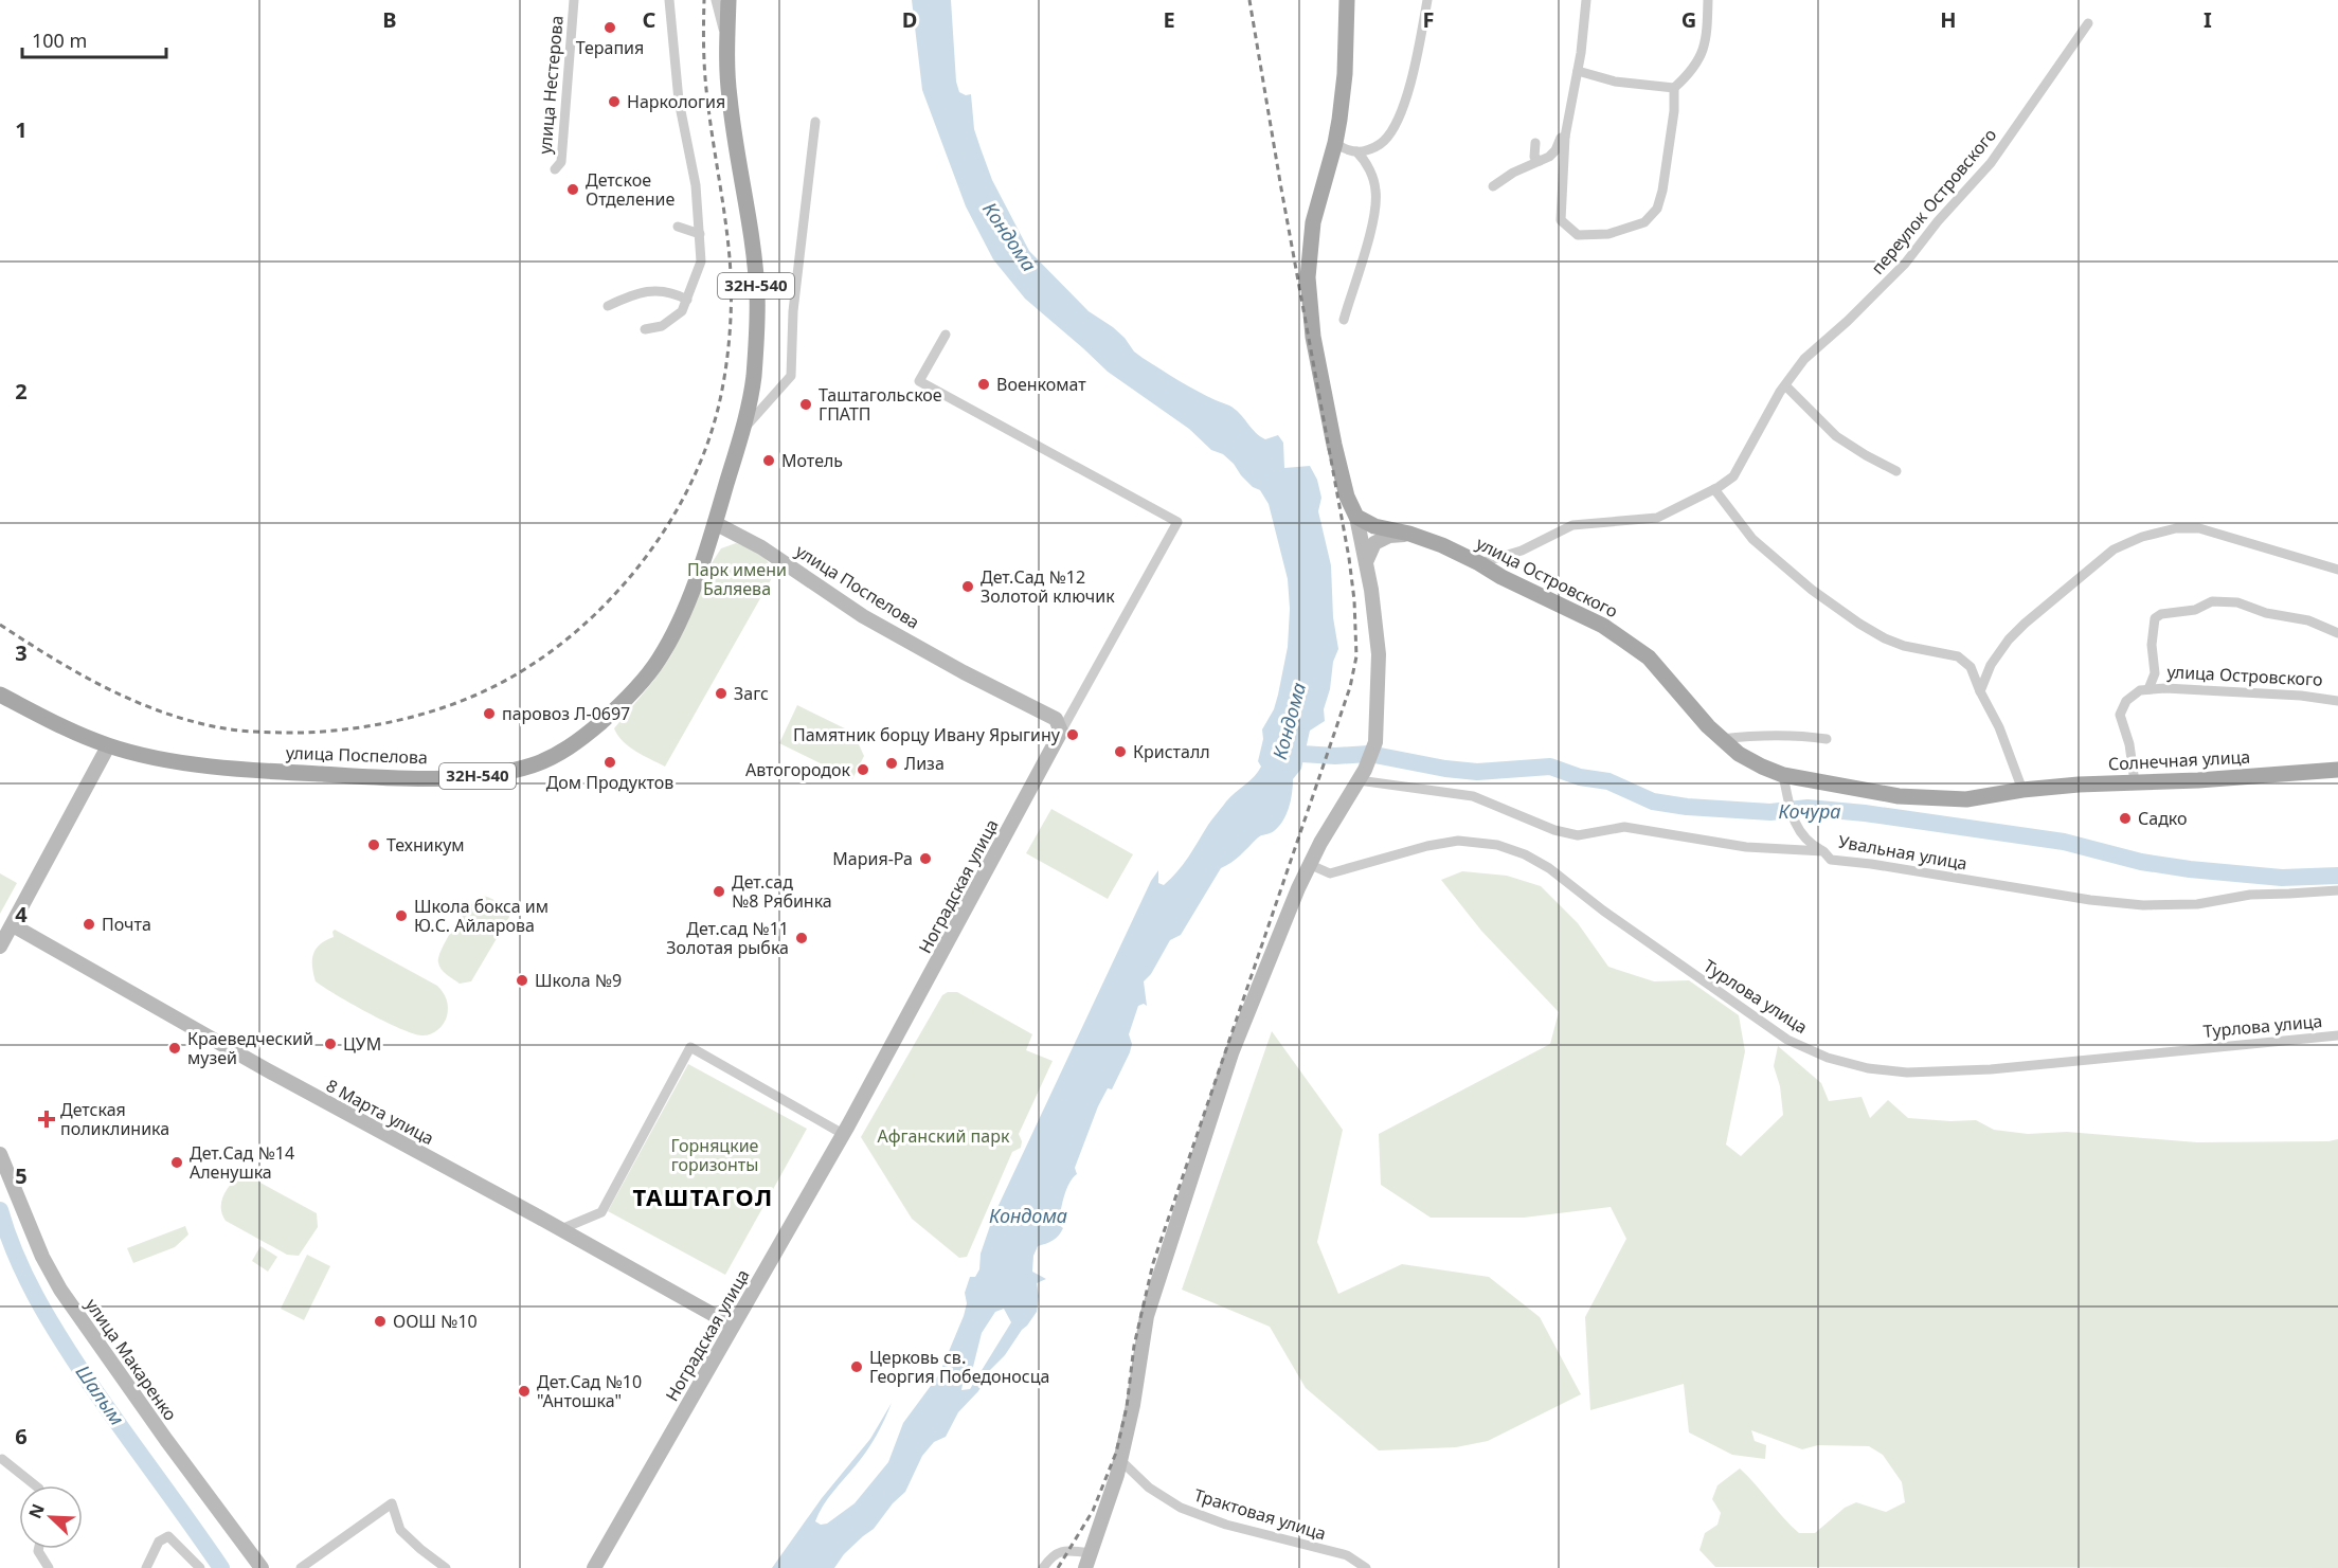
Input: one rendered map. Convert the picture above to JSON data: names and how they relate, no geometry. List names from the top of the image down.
{
  "streets": {
    "main road": [
      "32Н-540",
      "улица Островского",
      "улица Поспелова",
      "Солнечная улица"
    ],
    "street": [
      "улица Нестерова",
      "переулок Островского",
      "Увальная улица",
      "Ноградская улица",
      "Турлова улица",
      "8 Марта улица",
      "улица Макаренко",
      "Трактовая улица"
    ]
  },
  "crossings": [
    ["переулок Островского", "улица Островского"],
    ["32Н-540", "улица Поспелова"],
    ["улица Островского", "Солнечная улица"],
    ["улица Поспелова", "Ноградская улица"],
    ["Ноградская улица", "8 Марта улица"]
  ],
  "districts": ["ТАШТАГОЛ"],
  "water": ["Кондома", "Кочура", "Шалым"],
  "parks": ["Парк имени Баляева", "Афганский парк", "Горняцкие горизонты"],
  "places": {
    "other": [
      "Терапия",
      "Наркология",
      "Детское Отделение",
      "Военкомат",
      "Таштагольское ГПАТП",
      "Мотель",
      "Дет.Сад №12 Золотой ключик",
      "Загс",
      "паровоз Л-0697",
      "Памятник борцу Ивану Ярыгину",
      "Кристалл",
      "Дом Продуктов",
      "Лиза",
      "Автогородок",
      "Садко",
      "Техникум",
      "Мария-Ра",
      "Дет.сад №8 Рябинка",
      "Школа бокса им Ю.С. Айларова",
      "Почта",
      "Дет.сад №11 Золотая рыбка",
      "Школа №9",
      "ЦУМ",
      "Краеведческий музей",
      "Дет.Сад №14 Аленушка",
      "ООШ №10",
      "Церковь св. Георгия Победоносца",
      "Дет.Сад №10 \"Антошка\""
    ],
    "health": ["Детская поликлиника"]
  },
  "scale_bar": "100 m",
  "north": "top left",
  "grid": {
    "columns": [
      "B",
      "C",
      "D",
      "E",
      "F",
      "G",
      "H",
      "I"
    ],
    "rows": [
      "1",
      "2",
      "3",
      "4",
      "5",
      "6"
    ]
  }
}
